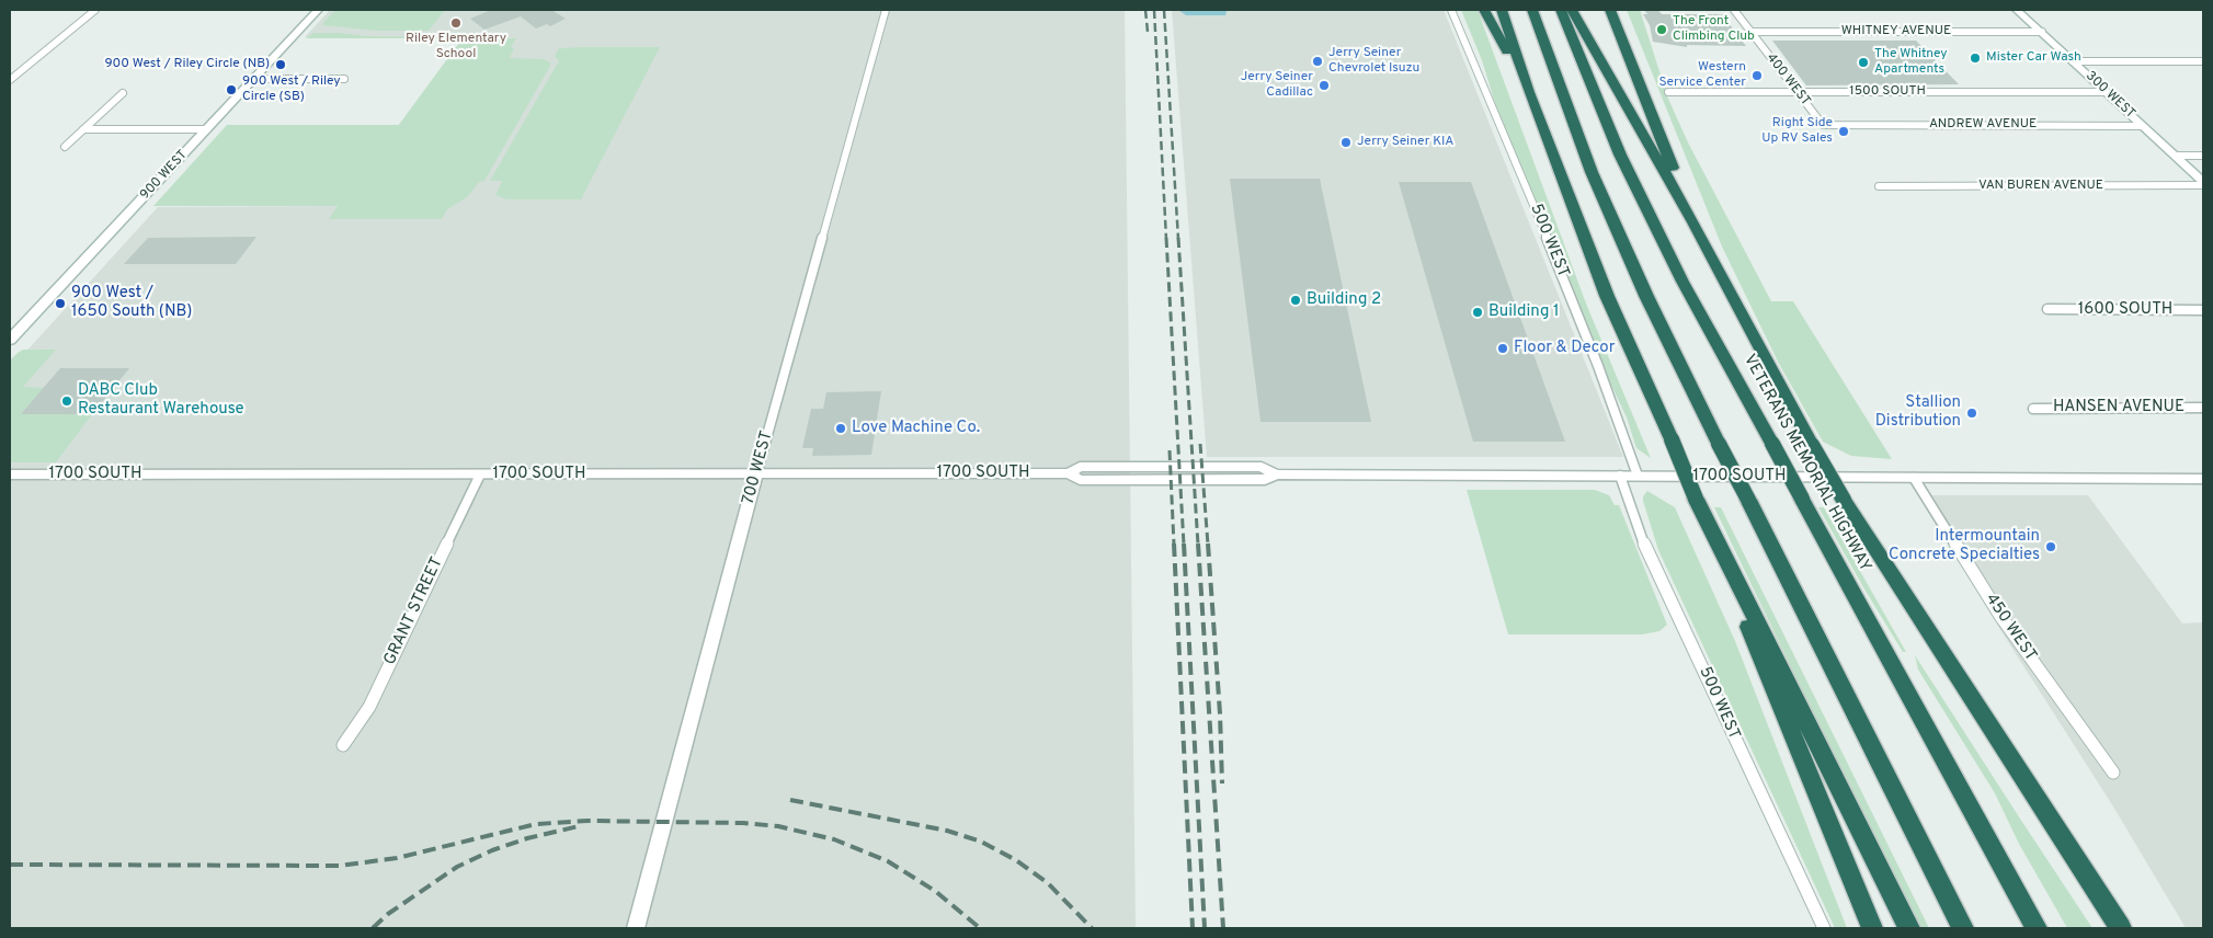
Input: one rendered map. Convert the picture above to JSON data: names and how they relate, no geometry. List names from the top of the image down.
{
  "streets": {
    "highway": ["VETERANS MEMORIAL HIGHWAY"],
    "main road": ["300 WEST", "900 WEST"],
    "street": [
      "WHITNEY AVENUE",
      "400 WEST",
      "1500 SOUTH",
      "ANDREW AVENUE",
      "VAN BUREN AVENUE",
      "500 WEST",
      "1600 SOUTH",
      "HANSEN AVENUE",
      "700 WEST",
      "1700 SOUTH",
      "GRANT STREET",
      "450 WEST"
    ]
  },
  "crossings": [
    ["WHITNEY AVENUE", "400 WEST"],
    ["WHITNEY AVENUE", "300 WEST"],
    ["400 WEST", "1500 SOUTH"],
    ["400 WEST", "ANDREW AVENUE"],
    ["1500 SOUTH", "300 WEST"],
    ["300 WEST", "ANDREW AVENUE"],
    ["300 WEST", "VAN BUREN AVENUE"],
    ["500 WEST", "1700 SOUTH"],
    ["700 WEST", "1700 SOUTH"],
    ["1700 SOUTH", "GRANT STREET"],
    ["1700 SOUTH", "450 WEST"]
  ],
  "places": [
    "Riley Elementary School",
    "The Front Climbing Club",
    "Mister Car Wash",
    "Jerry Seiner Chevrolet Isuzu",
    "The Whitney Apartments",
    "900 West / Riley Circle (NB)",
    "Western Service Center",
    "Jerry Seiner Cadillac",
    "900 West / Riley Circle (SB)",
    "Right Side Up RV Sales",
    "Jerry Seiner KIA",
    "Building 2",
    "900 West / 1650 South (NB)",
    "Building 1",
    "Floor & Decor",
    "DABC Club Restaurant Warehouse",
    "Stallion Distribution",
    "Love Machine Co.",
    "Intermountain Concrete Specialties"
  ]
}
